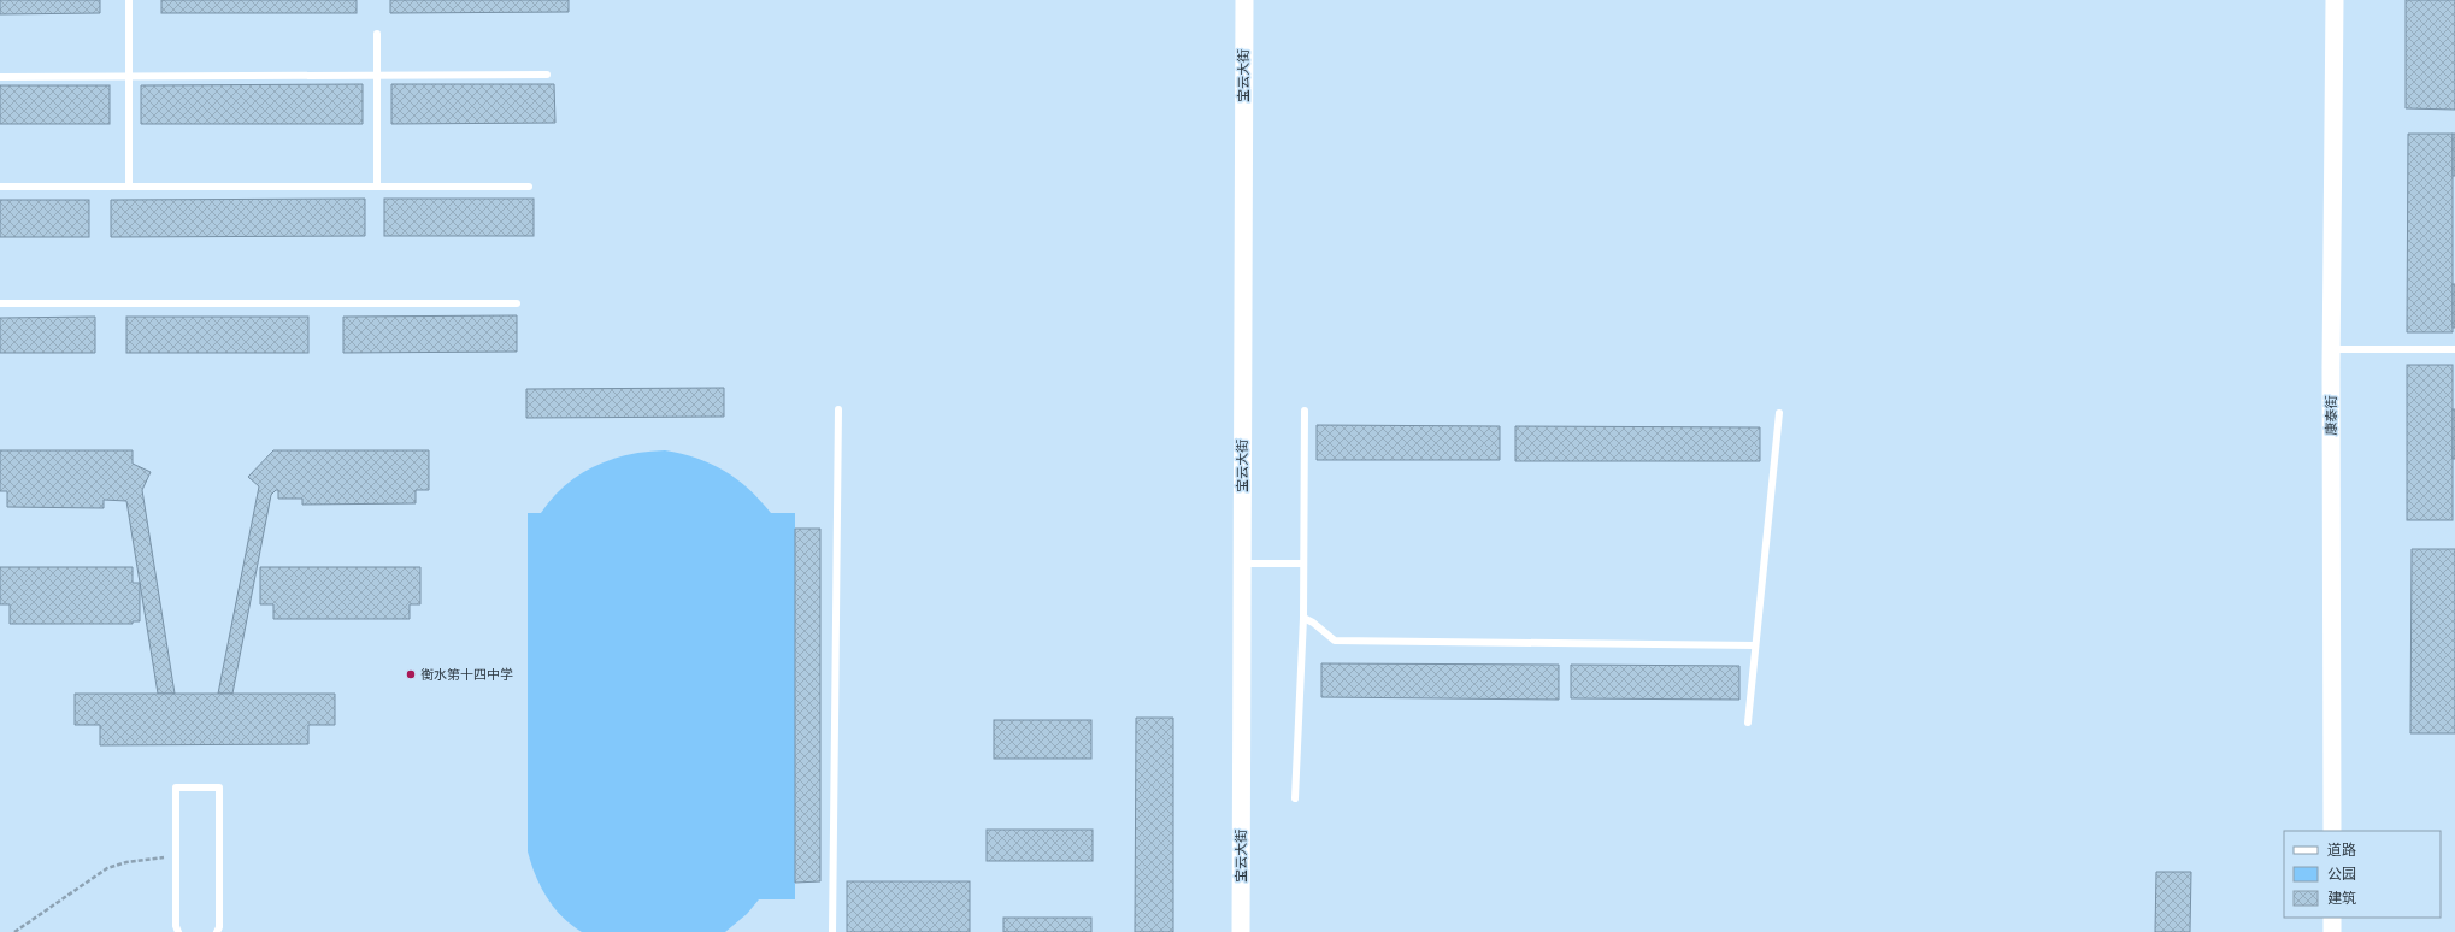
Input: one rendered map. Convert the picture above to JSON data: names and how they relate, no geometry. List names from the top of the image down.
{
  "streets": {
    "street": ["宝云大街", "康泰街"]
  },
  "places": ["衡水第十四中学"],
  "legend": ["道路", "公园", "建筑"]
}
